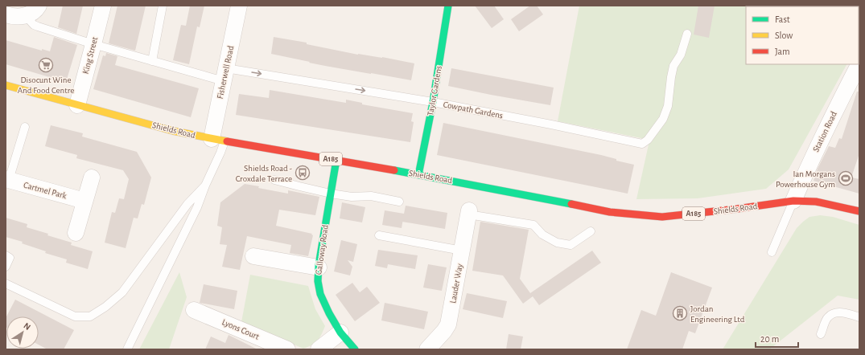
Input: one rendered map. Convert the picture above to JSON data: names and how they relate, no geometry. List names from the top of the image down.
{
  "streets": {
    "main road": [
      "Taylor Gardens",
      "Shields Road",
      "A185",
      "Galloway Road"
    ],
    "street": [
      "King Street",
      "Fisherwell Road",
      "Station Road",
      "Cartmel Park",
      "Lauder Way",
      "Lyons Court"
    ],
    "lane": ["Cowpath Gardens"]
  },
  "crossings": [
    ["King Street", "Cowpath Gardens"],
    ["King Street", "Shields Road"],
    ["Fisherwell Road", "Cowpath Gardens"],
    ["Fisherwell Road", "Shields Road"],
    ["Taylor Gardens", "Cowpath Gardens"],
    ["Taylor Gardens", "Shields Road"],
    ["Shields Road", "Station Road"],
    ["Shields Road", "Galloway Road"]
  ],
  "places": {
    "supermarket": ["Disocunt Wine And Food Centre"],
    "bus stop": ["Shields Road - Croxdale Terrace"],
    "sports": ["Ian Morgans Powerhouse Gym"],
    "building": ["Jordan Engineering Ltd"]
  },
  "legend": ["Fast", "Slow", "Jam"],
  "scale_bar": "20 m",
  "north": "top right"
}
